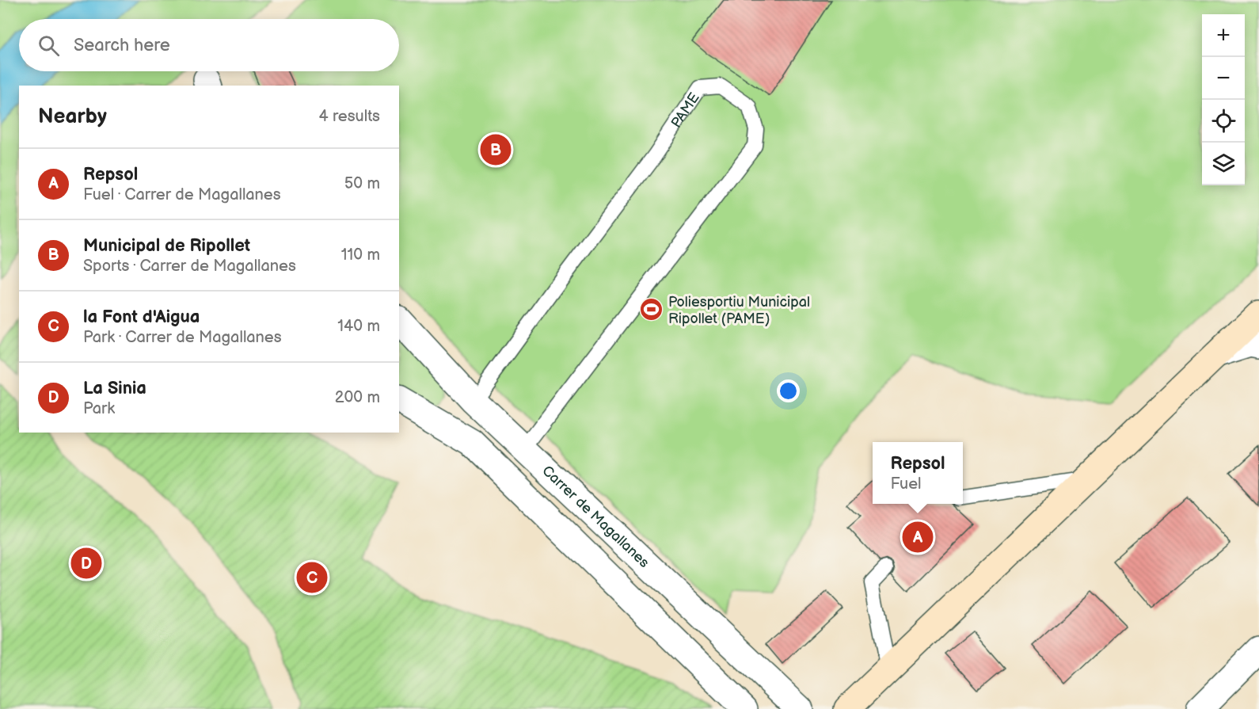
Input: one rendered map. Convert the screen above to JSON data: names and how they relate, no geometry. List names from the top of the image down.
{
  "streets": {
    "street": ["Carrer de Magallanes"],
    "lane": ["PAME"]
  },
  "crossings": [
    ["PAME", "Carrer de Magallanes"]
  ],
  "places": {
    "sports": ["Poliesportiu Municipal Ripollet (PAME)"]
  },
  "page": {
    "map_buttons": ["+", "−"],
    "search": "Search here",
    "heading": ["Nearby", "4 results"],
    "pins": [
      "B",
      "A",
      "D",
      "C"
    ],
    "list": [
      {
        "mark": "A",
        "name": "Repsol",
        "note": "Fuel · Carrer de Magallanes",
        "value": "50 m"
      },
      {
        "mark": "B",
        "name": "Municipal de Ripollet",
        "note": "Sports · Carrer de Magallanes",
        "value": "110 m"
      },
      {
        "mark": "C",
        "name": "la Font d'Aigua",
        "note": "Park · Carrer de Magallanes",
        "value": "140 m"
      },
      {
        "mark": "D",
        "name": "La Sinia",
        "note": "Park",
        "value": "200 m"
      }
    ],
    "popup": ["Repsol", "Fuel"]
  }
}
